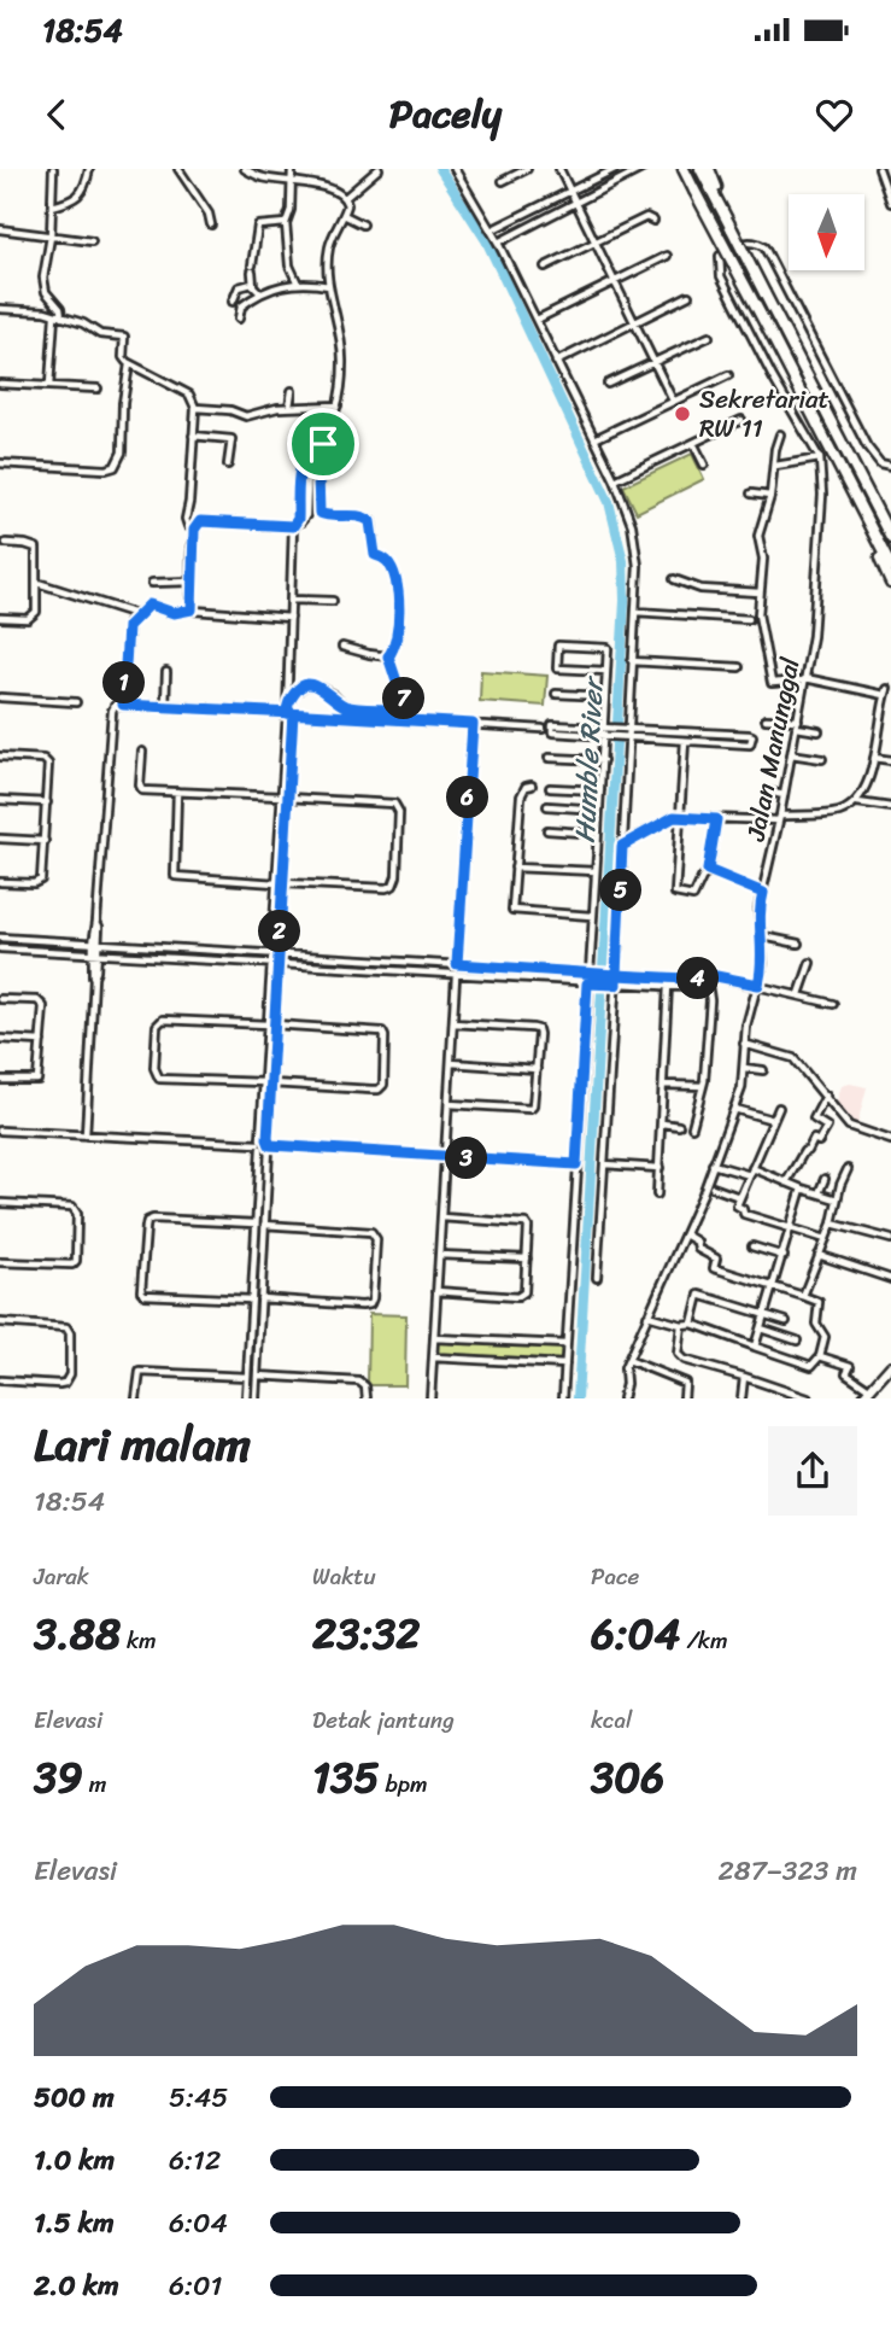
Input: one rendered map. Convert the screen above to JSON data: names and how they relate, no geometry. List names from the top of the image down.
{
  "streets": {
    "street": ["Jalan Manunggal"]
  },
  "water": ["Humble River"],
  "places": ["Sekretariat RW 11"],
  "north": "bottom",
  "page": {
    "status": "18:54",
    "header": "Pacely",
    "pins": [
      "1",
      "7",
      "6",
      "5",
      "2",
      "4",
      "3"
    ],
    "heading": ["Lari malam", "18:54"],
    "stats": [
      ["Jarak", "3.88 km"],
      ["Waktu", "23:32"],
      ["Pace", "6:04 /km"],
      ["Elevasi", "39 m"],
      ["Detak jantung", "135 bpm"],
      ["kcal", "306"]
    ],
    "chart": ["Elevasi", "287–323 m"],
    "list": [
      {
        "name": "500 m",
        "note": "5:45"
      },
      {
        "name": "1.0 km",
        "note": "6:12"
      },
      {
        "name": "1.5 km",
        "note": "6:04"
      },
      {
        "name": "2.0 km",
        "note": "6:01"
      }
    ]
  }
}
